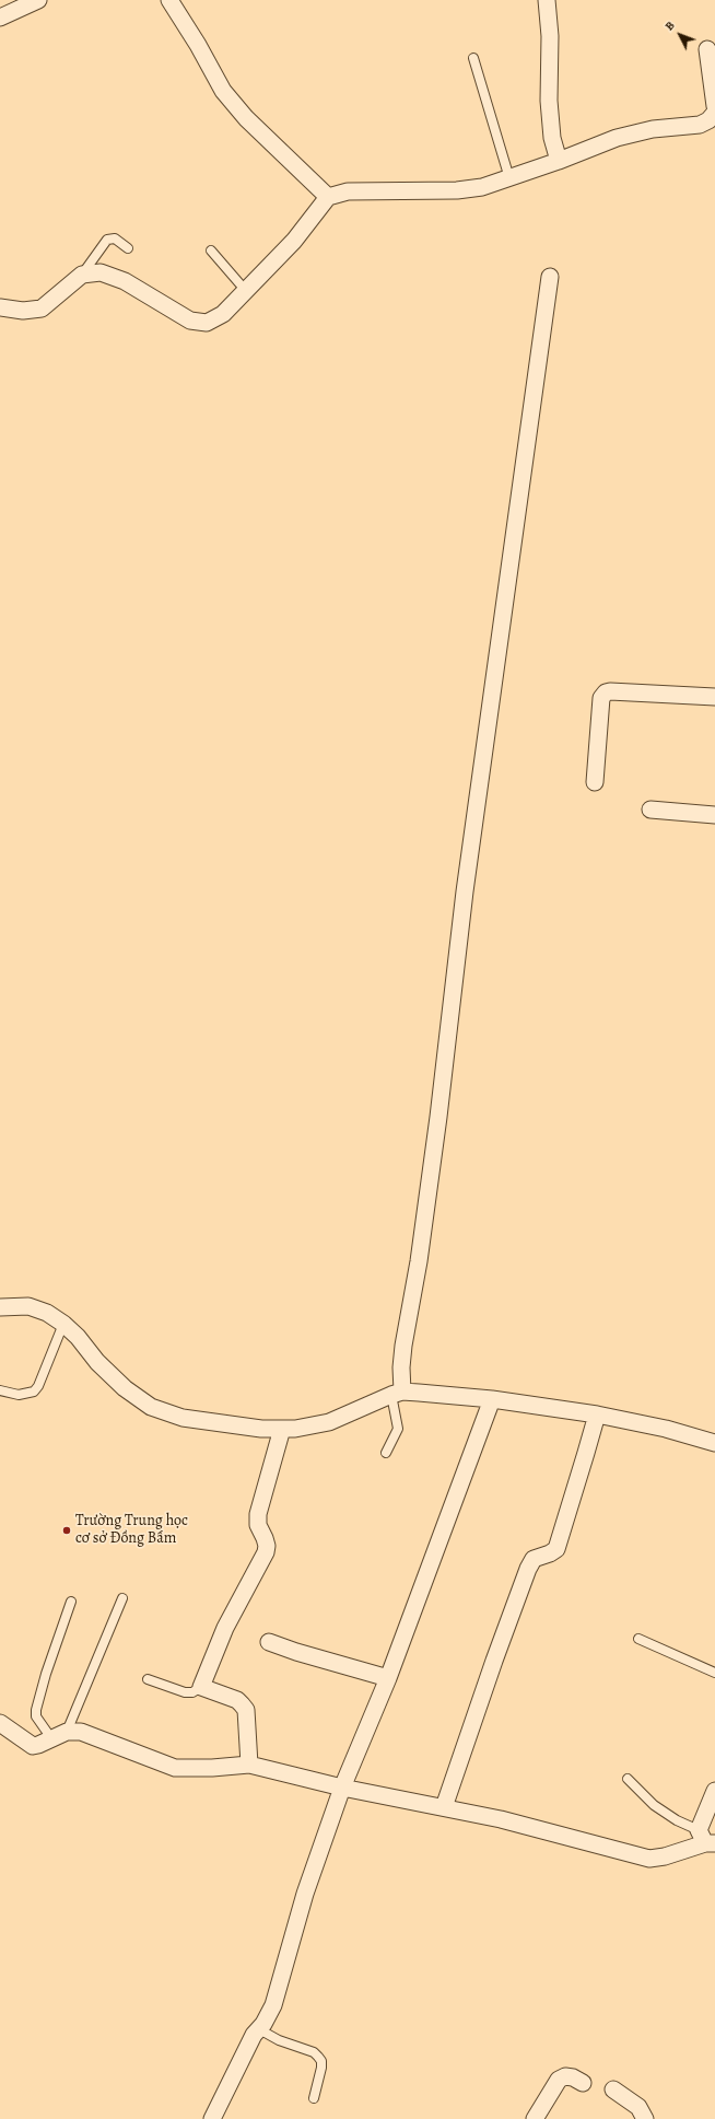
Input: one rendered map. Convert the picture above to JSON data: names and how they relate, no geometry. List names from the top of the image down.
{
  "places": ["Trường Trung học cơ sở Đồng Bẩm"],
  "north": "top left"
}
